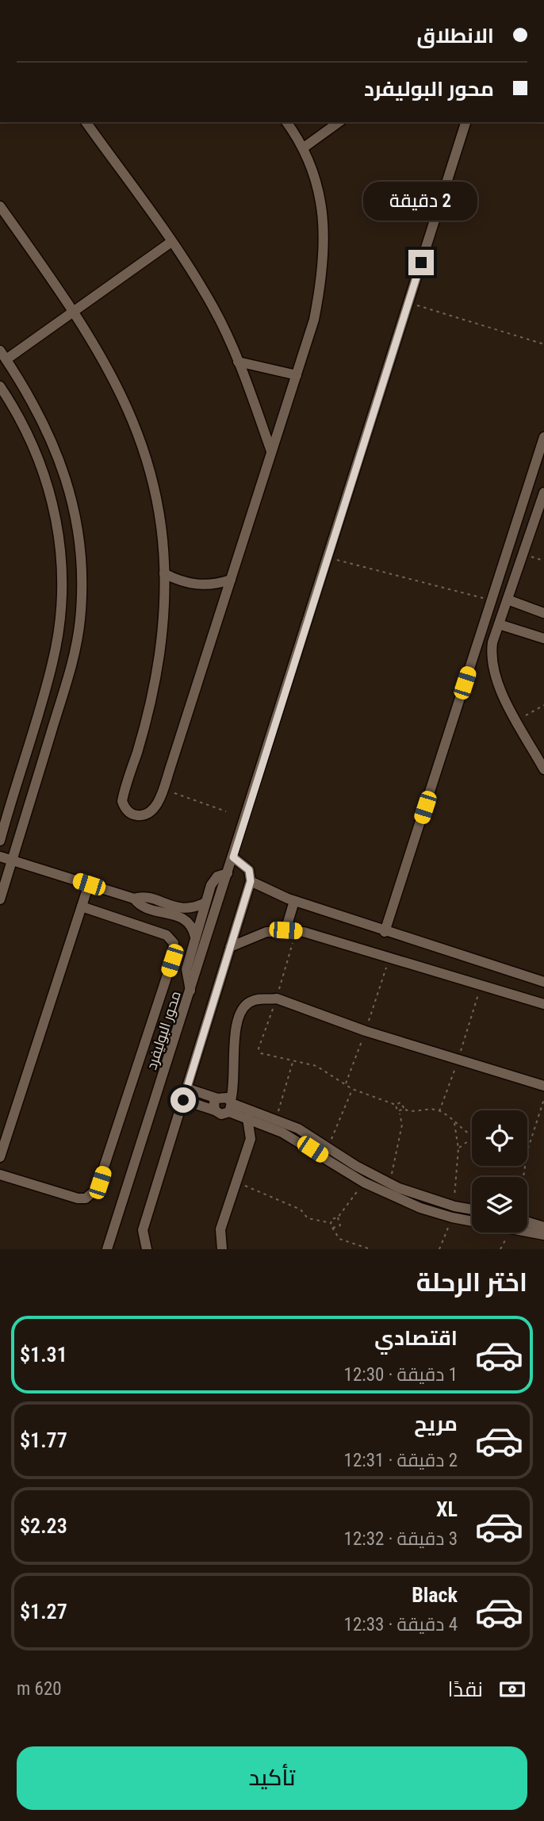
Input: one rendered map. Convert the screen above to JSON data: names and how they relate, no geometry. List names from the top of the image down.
{
  "streets": {
    "street": ["محور البوليفرد"]
  },
  "page": {
    "banner": ["الانطلاق", "محور البوليفرد"],
    "bubble": "2 دقيقة",
    "heading": "اختر الرحلة",
    "list": [
      {
        "name": "اقتصادي",
        "note": "1 دقيقة · 12:30",
        "value": "$1.31"
      },
      {
        "name": "مريح",
        "note": "2 دقيقة · 12:31",
        "value": "$1.77"
      },
      {
        "name": "XL",
        "note": "3 دقيقة · 12:32",
        "value": "$2.23"
      },
      {
        "name": "Black",
        "note": "4 دقيقة · 12:33",
        "value": "$1.27"
      }
    ],
    "pay": ["نقدًا", "620 m"],
    "buttons": "تأكيد"
  }
}
